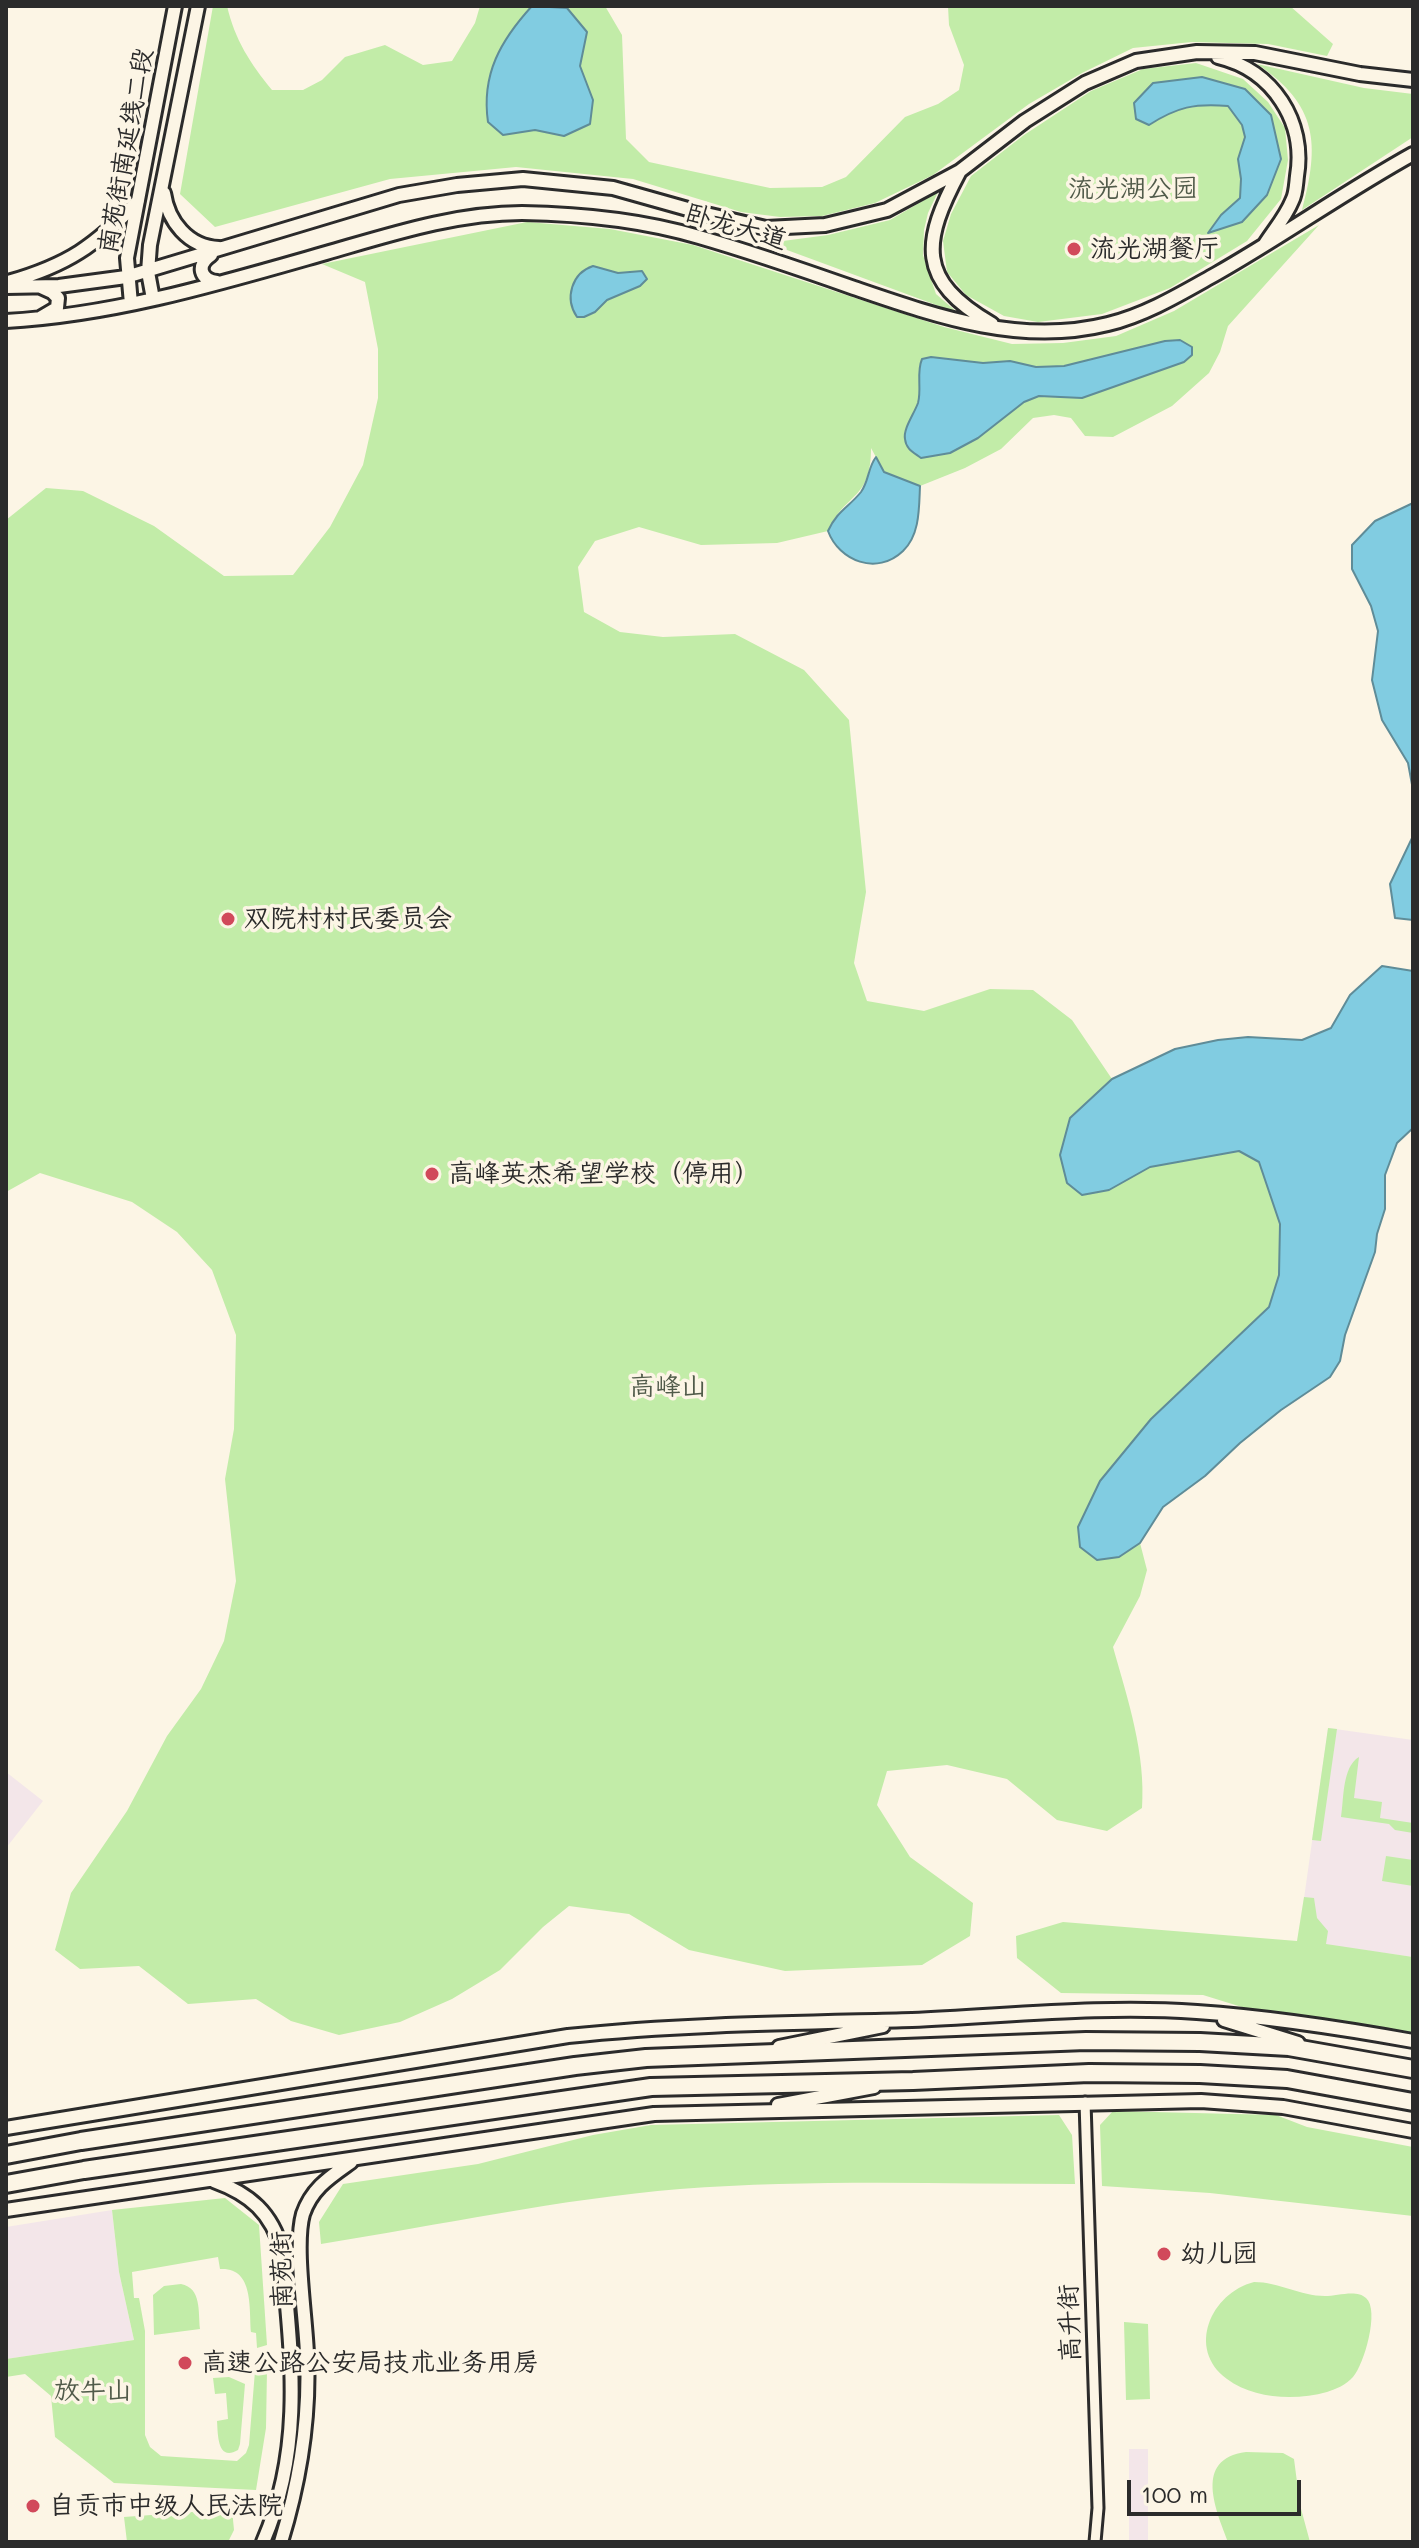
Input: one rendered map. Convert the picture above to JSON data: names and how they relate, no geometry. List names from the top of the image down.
{
  "streets": {
    "main road": ["南苑街南延线二段", "卧龙大道", "南苑街"],
    "street": ["高升街"]
  },
  "crossings": [
    ["南苑街南延线二段", "卧龙大道"]
  ],
  "parks": ["流光湖公园", "高峰山", "放牛山"],
  "places": [
    "流光湖餐厅",
    "双院村村民委员会",
    "高峰英杰希望学校（停用）",
    "幼儿园",
    "高速公路公安局技术业务用房",
    "自贡市中级人民法院"
  ],
  "scale_bar": "100 m"
}
